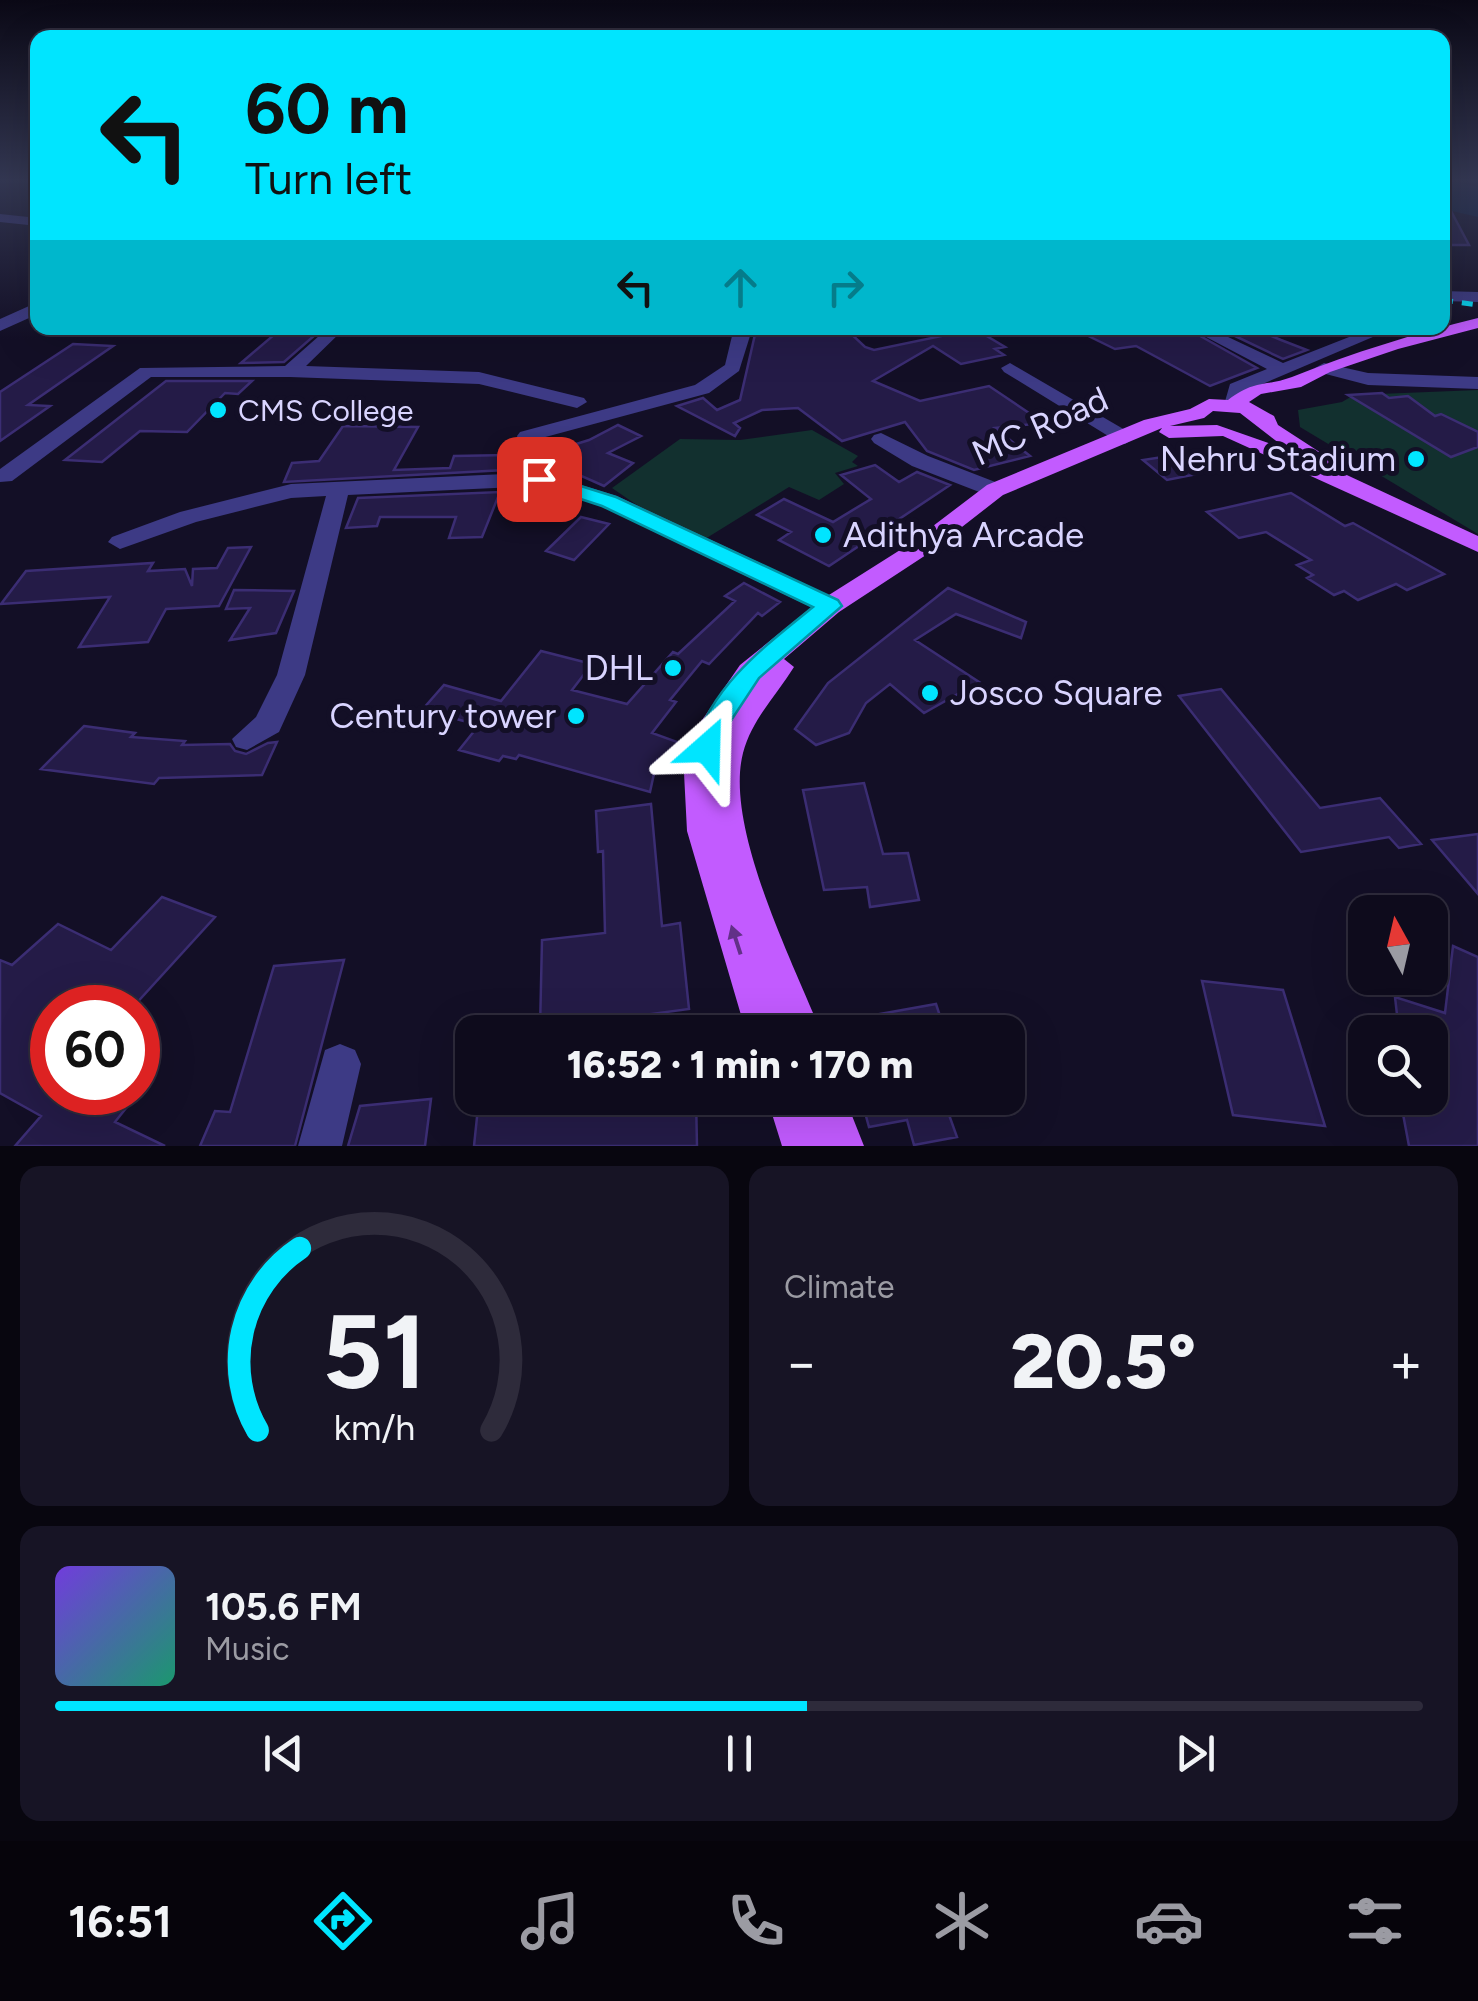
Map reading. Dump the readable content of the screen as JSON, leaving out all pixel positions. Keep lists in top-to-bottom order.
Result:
{
  "streets": {
    "main road": ["MC Road"]
  },
  "places": [
    "CMS College",
    "Nehru Stadium",
    "Adithya Arcade",
    "DHL",
    "Josco Square",
    "Century tower"
  ],
  "north": "top",
  "page": {
    "turn": ["60 m", "Turn left"],
    "limit": "60",
    "trip": "16:52 · 1 min · 170 m",
    "tile": "Climate",
    "heat": ["−", "20.5°", "+"],
    "song": ["105.6 FM", "Music"],
    "tabs": "16:51",
    "gauge": ["51", "km/h"]
  }
}
